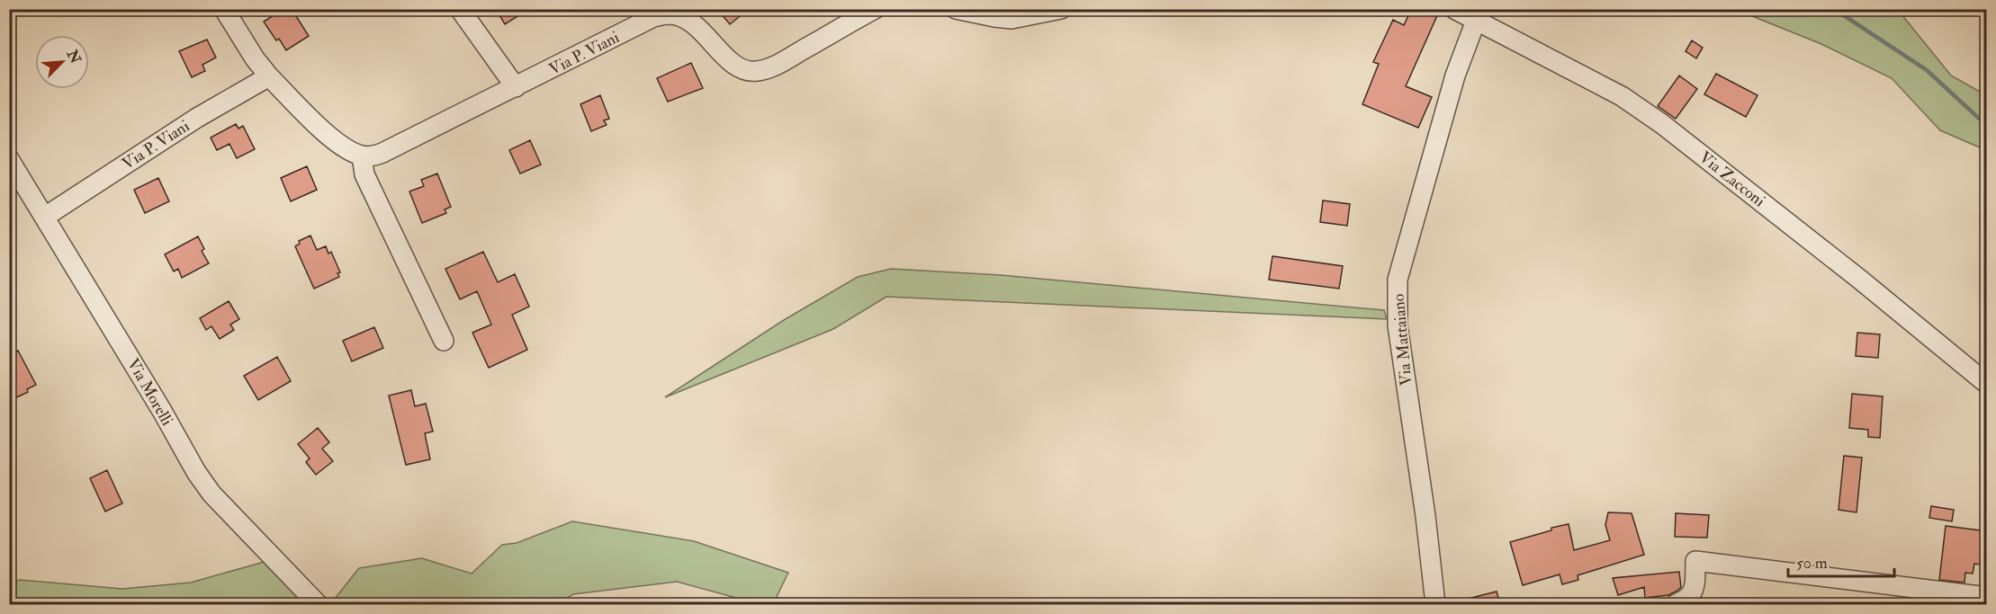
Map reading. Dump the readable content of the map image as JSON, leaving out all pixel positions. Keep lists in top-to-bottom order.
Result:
{
  "streets": {
    "street": [
      "Via P. Viani",
      "Via Zacconi",
      "Via Mattaiano",
      "Via Morelli"
    ]
  },
  "crossings": [
    ["Via P. Viani", "Via Morelli"],
    ["Via Zacconi", "Via Mattaiano"]
  ],
  "scale_bar": "50 m",
  "north": "top right"
}
